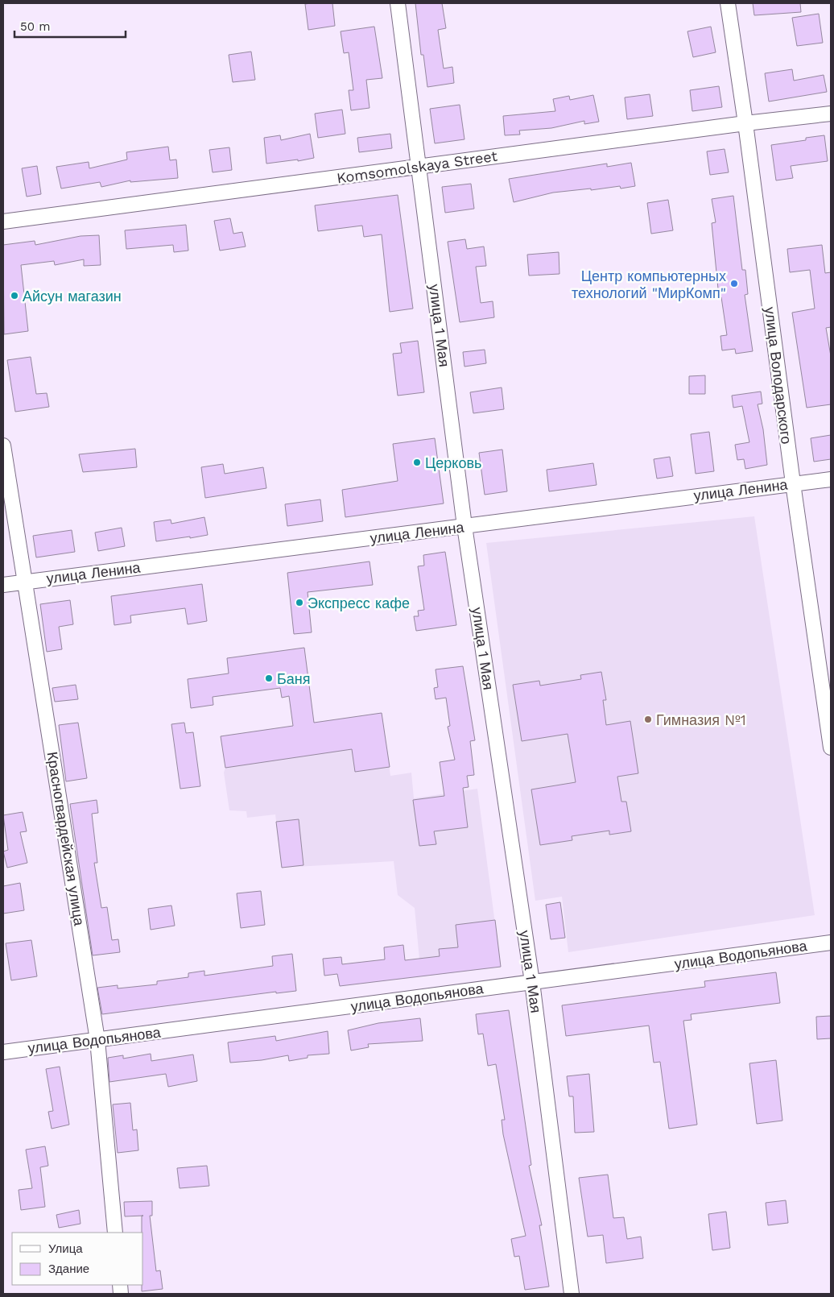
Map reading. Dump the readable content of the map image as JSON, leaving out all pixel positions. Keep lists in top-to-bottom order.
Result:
{
  "streets": {
    "street": [
      "Komsomolskaya Street",
      "улица 1 Мая",
      "улица Володарского",
      "улица Ленина",
      "Красногвардейская улица",
      "улица Водопьянова"
    ]
  },
  "crossings": [
    ["Komsomolskaya Street", "улица 1 Мая"],
    ["Komsomolskaya Street", "улица Володарского"],
    ["улица 1 Мая", "улица Ленина"],
    ["улица 1 Мая", "улица Водопьянова"],
    ["улица Володарского", "улица Ленина"],
    ["улица Ленина", "Красногвардейская улица"],
    ["Красногвардейская улица", "улица Водопьянова"]
  ],
  "places": [
    "Центр компьютерных технологий \"МирКомп\"",
    "Айсун магазин",
    "Церковь",
    "Экспресс кафе",
    "Баня",
    "Гимназия №1"
  ],
  "legend": ["Улица", "Здание"],
  "scale_bar": "50 m"
}
